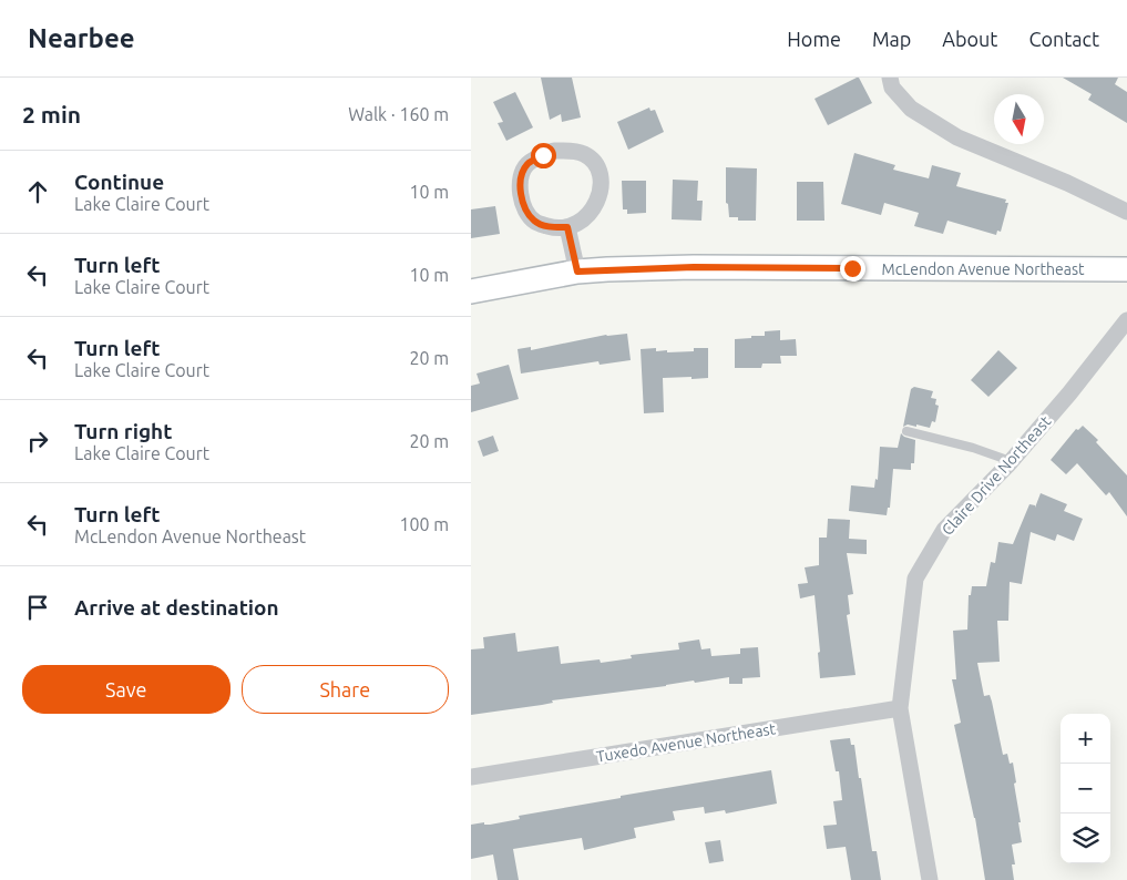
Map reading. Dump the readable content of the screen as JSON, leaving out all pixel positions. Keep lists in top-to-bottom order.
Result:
{
  "streets": {
    "street": ["McLendon Avenue Northeast", "Claire Drive Northeast", "Tuxedo Avenue Northeast"]
  },
  "crossings": [
    ["Claire Drive Northeast", "Tuxedo Avenue Northeast"]
  ],
  "north": "bottom",
  "page": {
    "header": "Nearbee",
    "nav": [
      "Home",
      "Map",
      "About",
      "Contact"
    ],
    "heading": ["2 min", "Walk · 160 m"],
    "list": [
      ["Continue", "Lake Claire Court", "10 m"],
      ["Turn left", "Lake Claire Court", "10 m"],
      ["Turn left", "Lake Claire Court", "20 m"],
      ["Turn right", "Lake Claire Court", "20 m"],
      ["Turn left", "McLendon Avenue Northeast", "100 m"],
      "Arrive at destination"
    ],
    "buttons": ["Save", "Share"],
    "map_buttons": ["+", "−"]
  }
}
